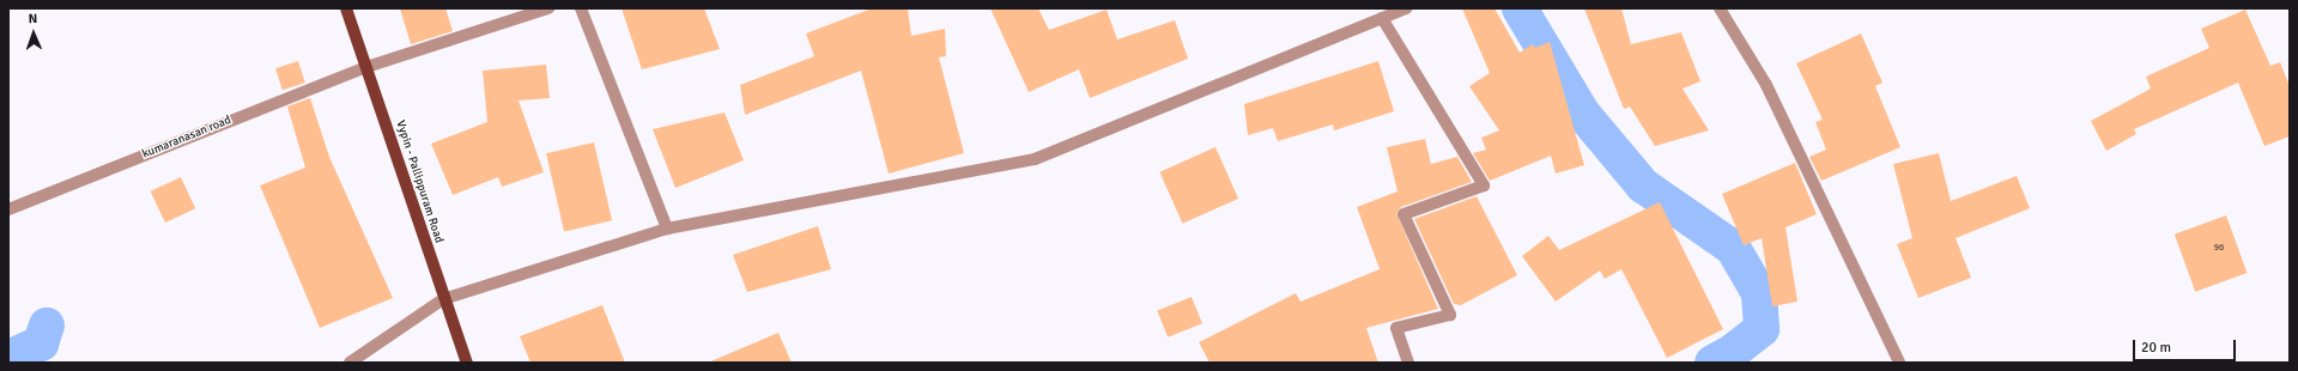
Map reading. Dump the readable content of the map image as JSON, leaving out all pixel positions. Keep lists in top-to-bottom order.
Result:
{
  "streets": {
    "main road": ["Vypin - Pallippuram Road"],
    "street": ["kumaranasan road"]
  },
  "crossings": [
    ["kumaranasan road", "Vypin - Pallippuram Road"]
  ],
  "house_numbers": ["96"],
  "scale_bar": "20 m",
  "north": "top"
}
